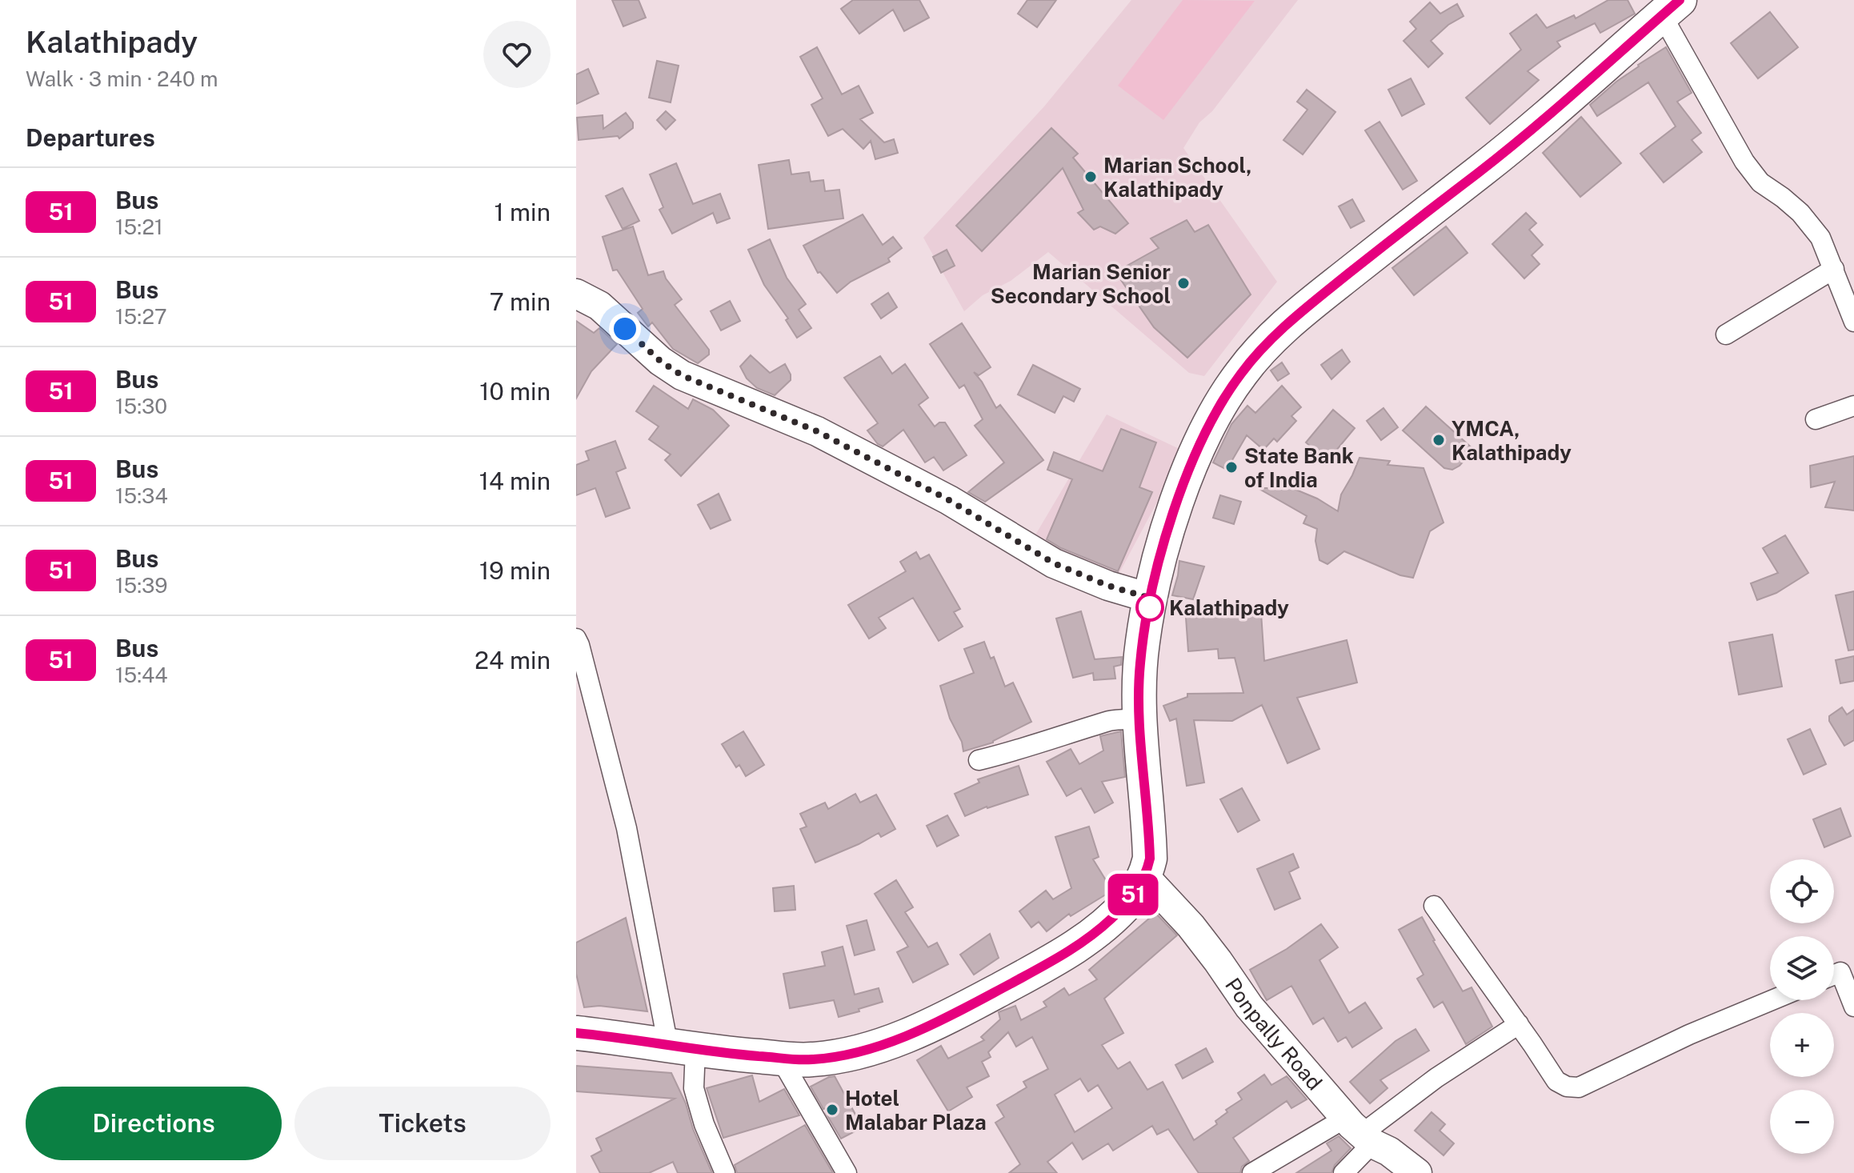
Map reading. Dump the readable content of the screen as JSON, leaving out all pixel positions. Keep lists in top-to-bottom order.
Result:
{
  "streets": {
    "main road": ["Ponpally Road"]
  },
  "places": [
    "Marian School, Kalathipady",
    "Marian Senior Secondary School",
    "YMCA, Kalathipady",
    "State Bank of India",
    "Kalathipady",
    "Hotel Malabar Plaza"
  ],
  "lines": ["bus line 51"],
  "page": {
    "heading": [
      ["Kalathipady", "Walk · 3 min · 240 m"],
      "Departures"
    ],
    "on_map": "51",
    "list": [
      {
        "mark": "51",
        "name": "Bus",
        "note": "15:21",
        "value": "1 min"
      },
      {
        "mark": "51",
        "name": "Bus",
        "note": "15:27",
        "value": "7 min"
      },
      {
        "mark": "51",
        "name": "Bus",
        "note": "15:30",
        "value": "10 min"
      },
      {
        "mark": "51",
        "name": "Bus",
        "note": "15:34",
        "value": "14 min"
      },
      {
        "mark": "51",
        "name": "Bus",
        "note": "15:39",
        "value": "19 min"
      },
      {
        "mark": "51",
        "name": "Bus",
        "note": "15:44",
        "value": "24 min"
      }
    ],
    "map_buttons": ["+", "−"],
    "buttons": ["Directions", "Tickets"]
  }
}
